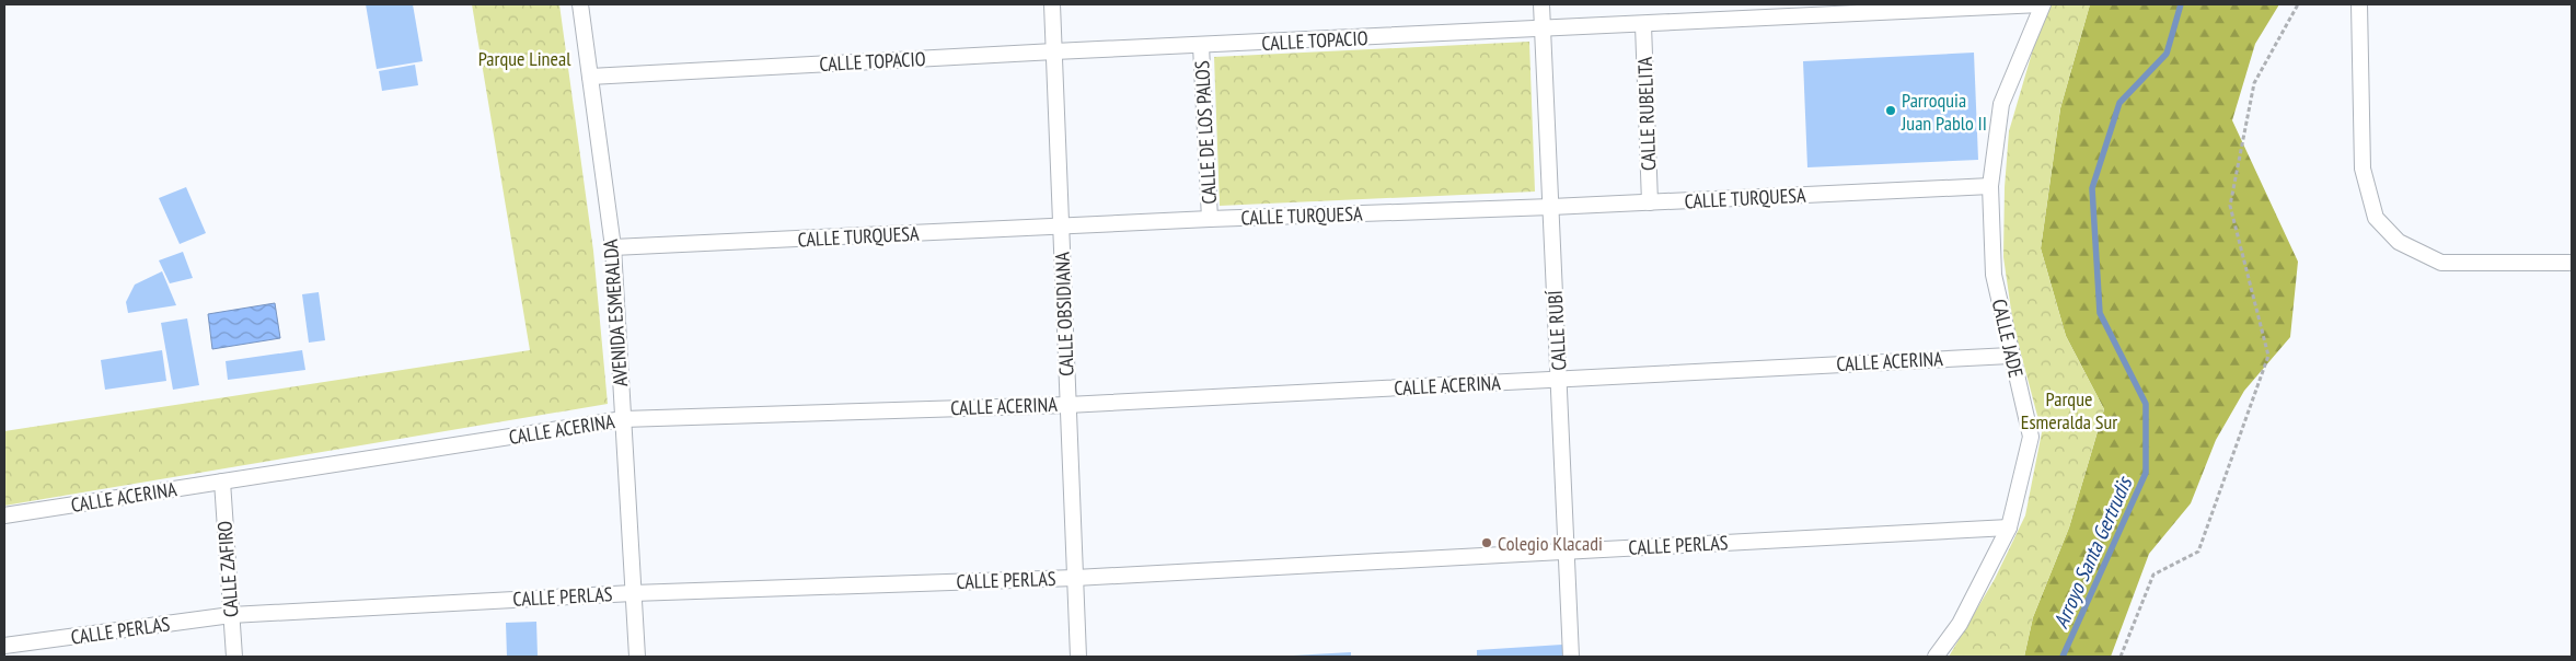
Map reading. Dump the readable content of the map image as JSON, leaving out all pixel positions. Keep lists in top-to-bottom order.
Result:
{
  "streets": {
    "street": [
      "CALLE TOPACIO",
      "CALLE RUBELITA",
      "CALLE DE LOS PALOS",
      "CALLE TURQUESA",
      "AVENIDA ESMERALDA",
      "CALLE OBSIDIANA",
      "CALLE RUBÍ",
      "CALLE JADE",
      "CALLE ACERINA",
      "CALLE PERLAS",
      "CALLE ZAFIRO"
    ]
  },
  "crossings": [
    ["CALLE TOPACIO", "CALLE RUBELITA"],
    ["CALLE TOPACIO", "CALLE DE LOS PALOS"],
    ["CALLE TOPACIO", "AVENIDA ESMERALDA"],
    ["CALLE TOPACIO", "CALLE OBSIDIANA"],
    ["CALLE TOPACIO", "CALLE RUBÍ"],
    ["CALLE TOPACIO", "CALLE JADE"],
    ["CALLE RUBELITA", "CALLE TURQUESA"],
    ["CALLE DE LOS PALOS", "CALLE TURQUESA"],
    ["CALLE TURQUESA", "AVENIDA ESMERALDA"],
    ["CALLE TURQUESA", "CALLE OBSIDIANA"],
    ["CALLE TURQUESA", "CALLE RUBÍ"],
    ["CALLE TURQUESA", "CALLE JADE"],
    ["AVENIDA ESMERALDA", "CALLE ACERINA"],
    ["AVENIDA ESMERALDA", "CALLE PERLAS"],
    ["CALLE OBSIDIANA", "CALLE ACERINA"],
    ["CALLE OBSIDIANA", "CALLE PERLAS"],
    ["CALLE RUBÍ", "CALLE ACERINA"],
    ["CALLE RUBÍ", "CALLE PERLAS"],
    ["CALLE JADE", "CALLE ACERINA"],
    ["CALLE JADE", "CALLE PERLAS"],
    ["CALLE ACERINA", "CALLE ZAFIRO"],
    ["CALLE PERLAS", "CALLE ZAFIRO"]
  ],
  "water": ["Arroyo Santa Gertrudis"],
  "parks": ["Parque Lineal", "Parque Esmeralda Sur"],
  "places": ["Parroquia Juan Pablo II", "Colegio Klacadi"]
}
